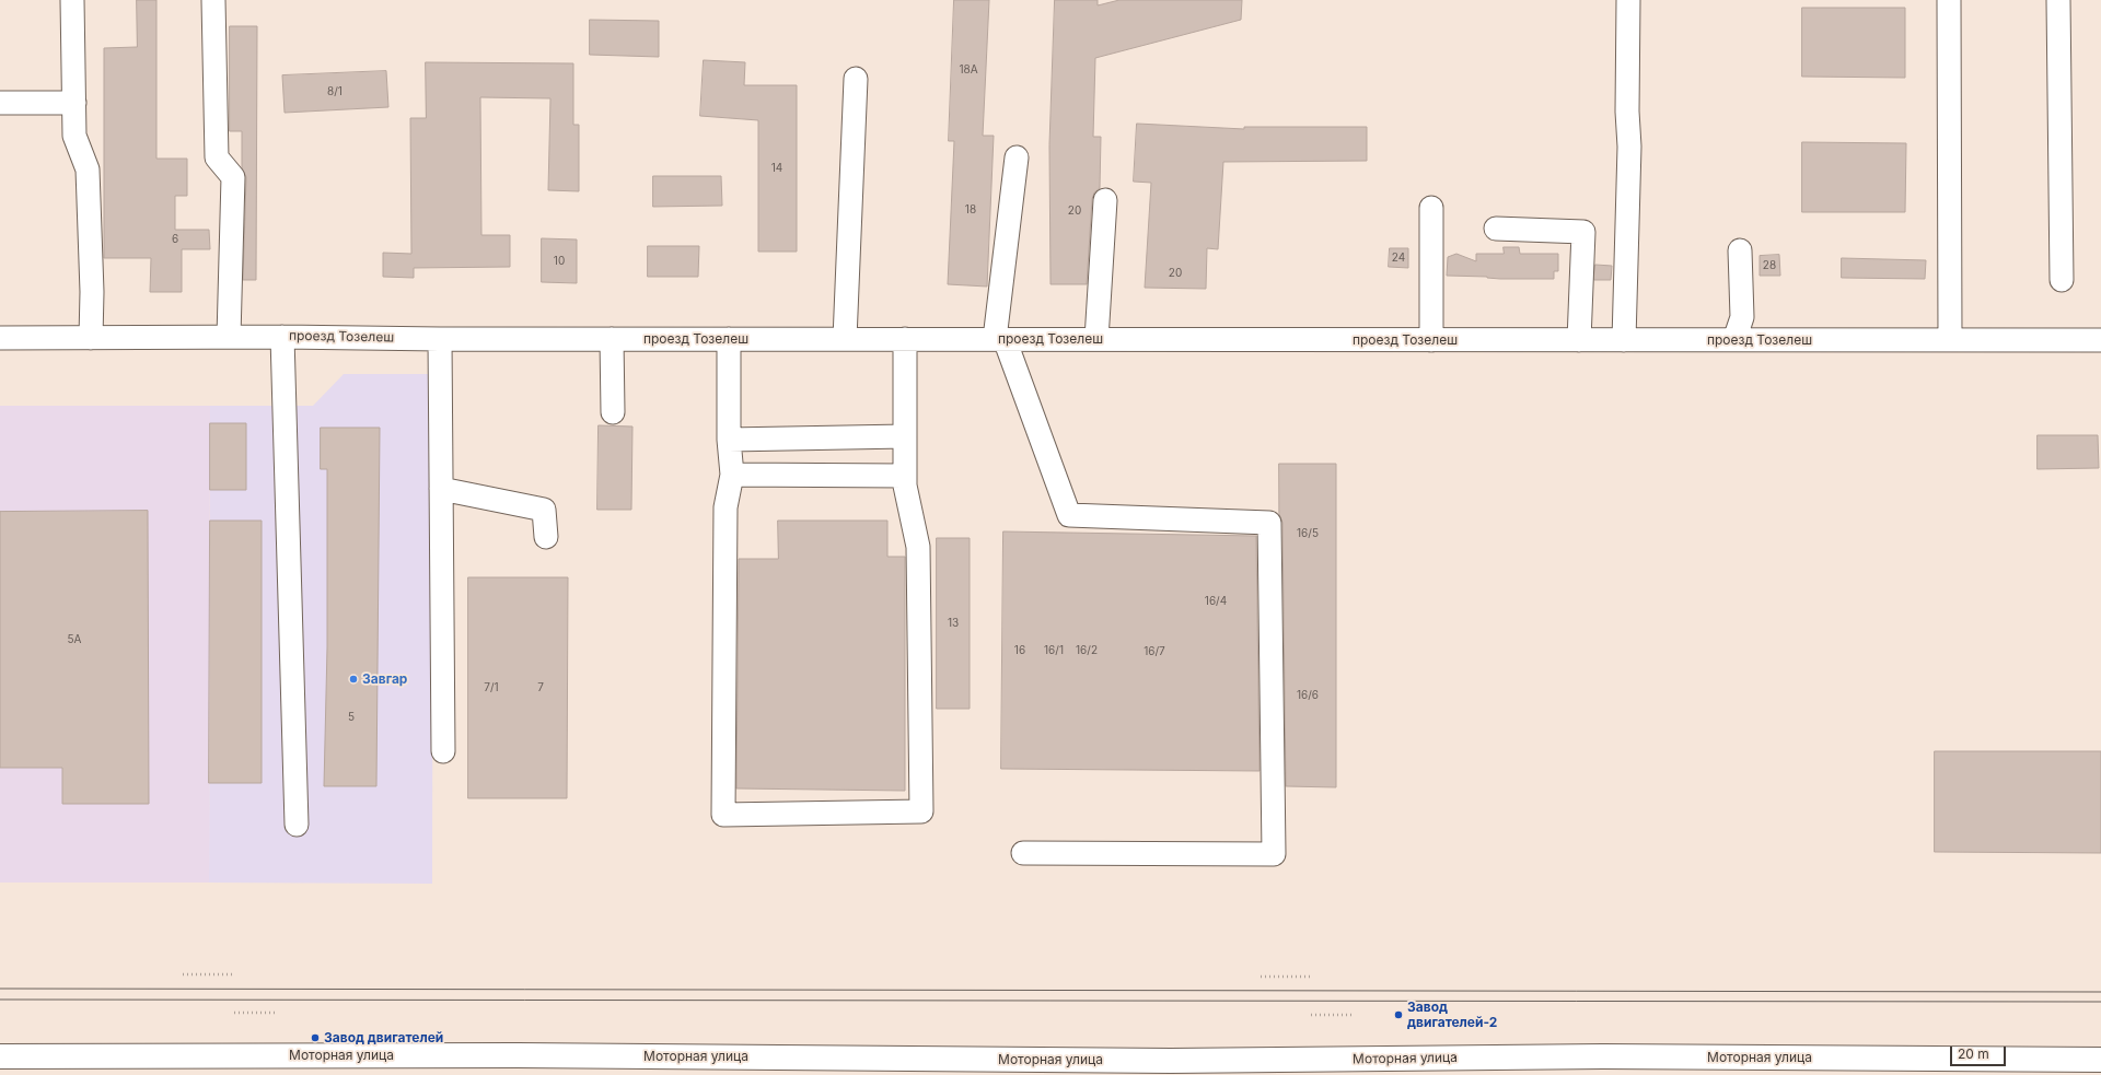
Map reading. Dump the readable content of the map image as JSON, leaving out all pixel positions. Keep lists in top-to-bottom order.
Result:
{
  "streets": {
    "main road": ["Моторная улица"],
    "street": ["проезд Тозелеш"]
  },
  "places": ["Завгар", "Завод двигателей-2", "Завод двигателей"],
  "house_numbers": [
    "18А",
    "8/1",
    "14",
    "18",
    "20",
    "6",
    "24",
    "10",
    "28",
    "20",
    "16/5",
    "16/4",
    "13",
    "5А",
    "16",
    "16/1",
    "16/2",
    "16/7",
    "7/1",
    "7",
    "16/6",
    "5"
  ],
  "scale_bar": "20 m"
}
